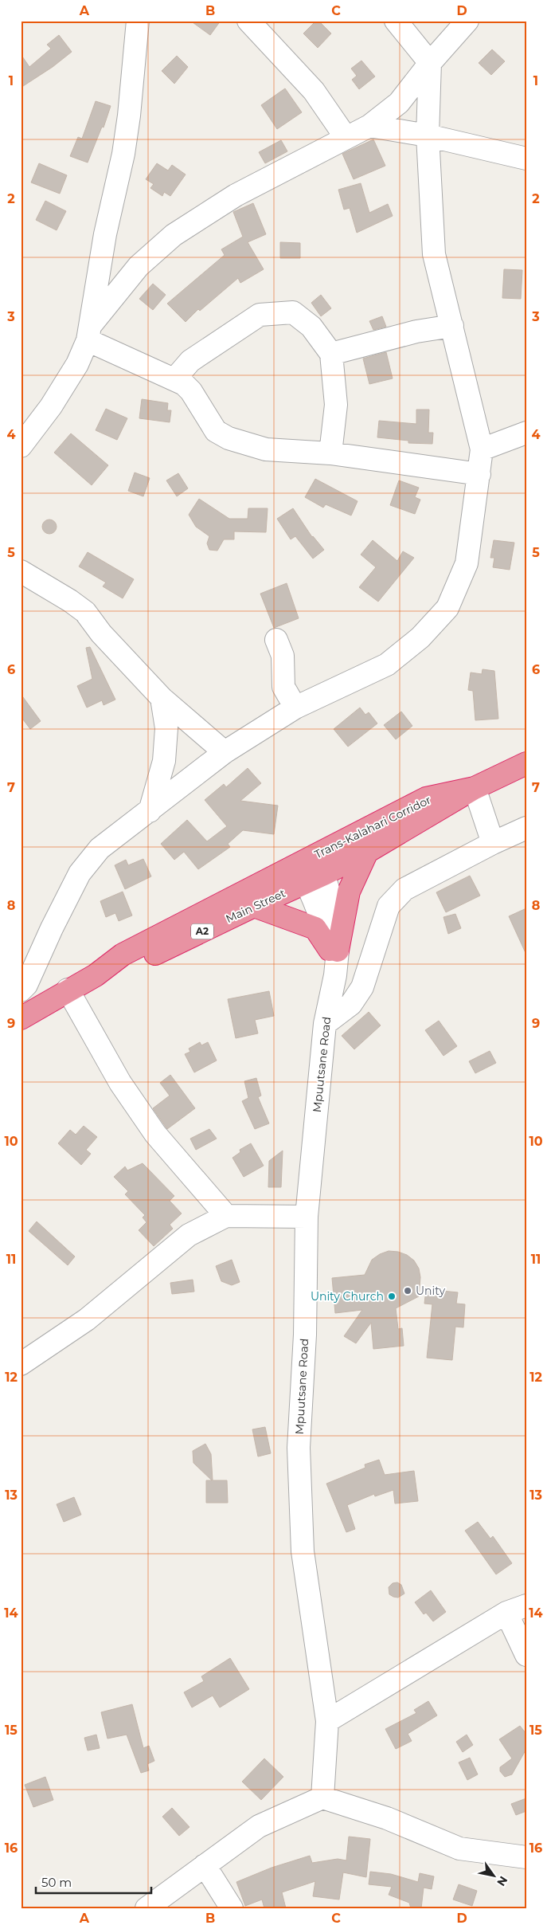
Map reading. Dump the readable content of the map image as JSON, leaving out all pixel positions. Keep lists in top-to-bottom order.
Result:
{
  "streets": {
    "highway": ["Trans-Kalahari Corridor", "Main Street", "A2"],
    "street": ["Mpuutsane Road"]
  },
  "crossings": [
    ["Trans-Kalahari Corridor", "Main Street"],
    ["Trans-Kalahari Corridor", "Mpuutsane Road"],
    ["Main Street", "Mpuutsane Road"]
  ],
  "places": ["Unity", "Unity Church"],
  "scale_bar": "50 m",
  "north": "bottom right",
  "grid": {
    "columns": [
      "A",
      "B",
      "C",
      "D"
    ],
    "rows": [
      "1",
      "2",
      "3",
      "4",
      "5",
      "6",
      "7",
      "8",
      "9",
      "10",
      "11",
      "12",
      "13",
      "14",
      "15",
      "16"
    ]
  }
}
